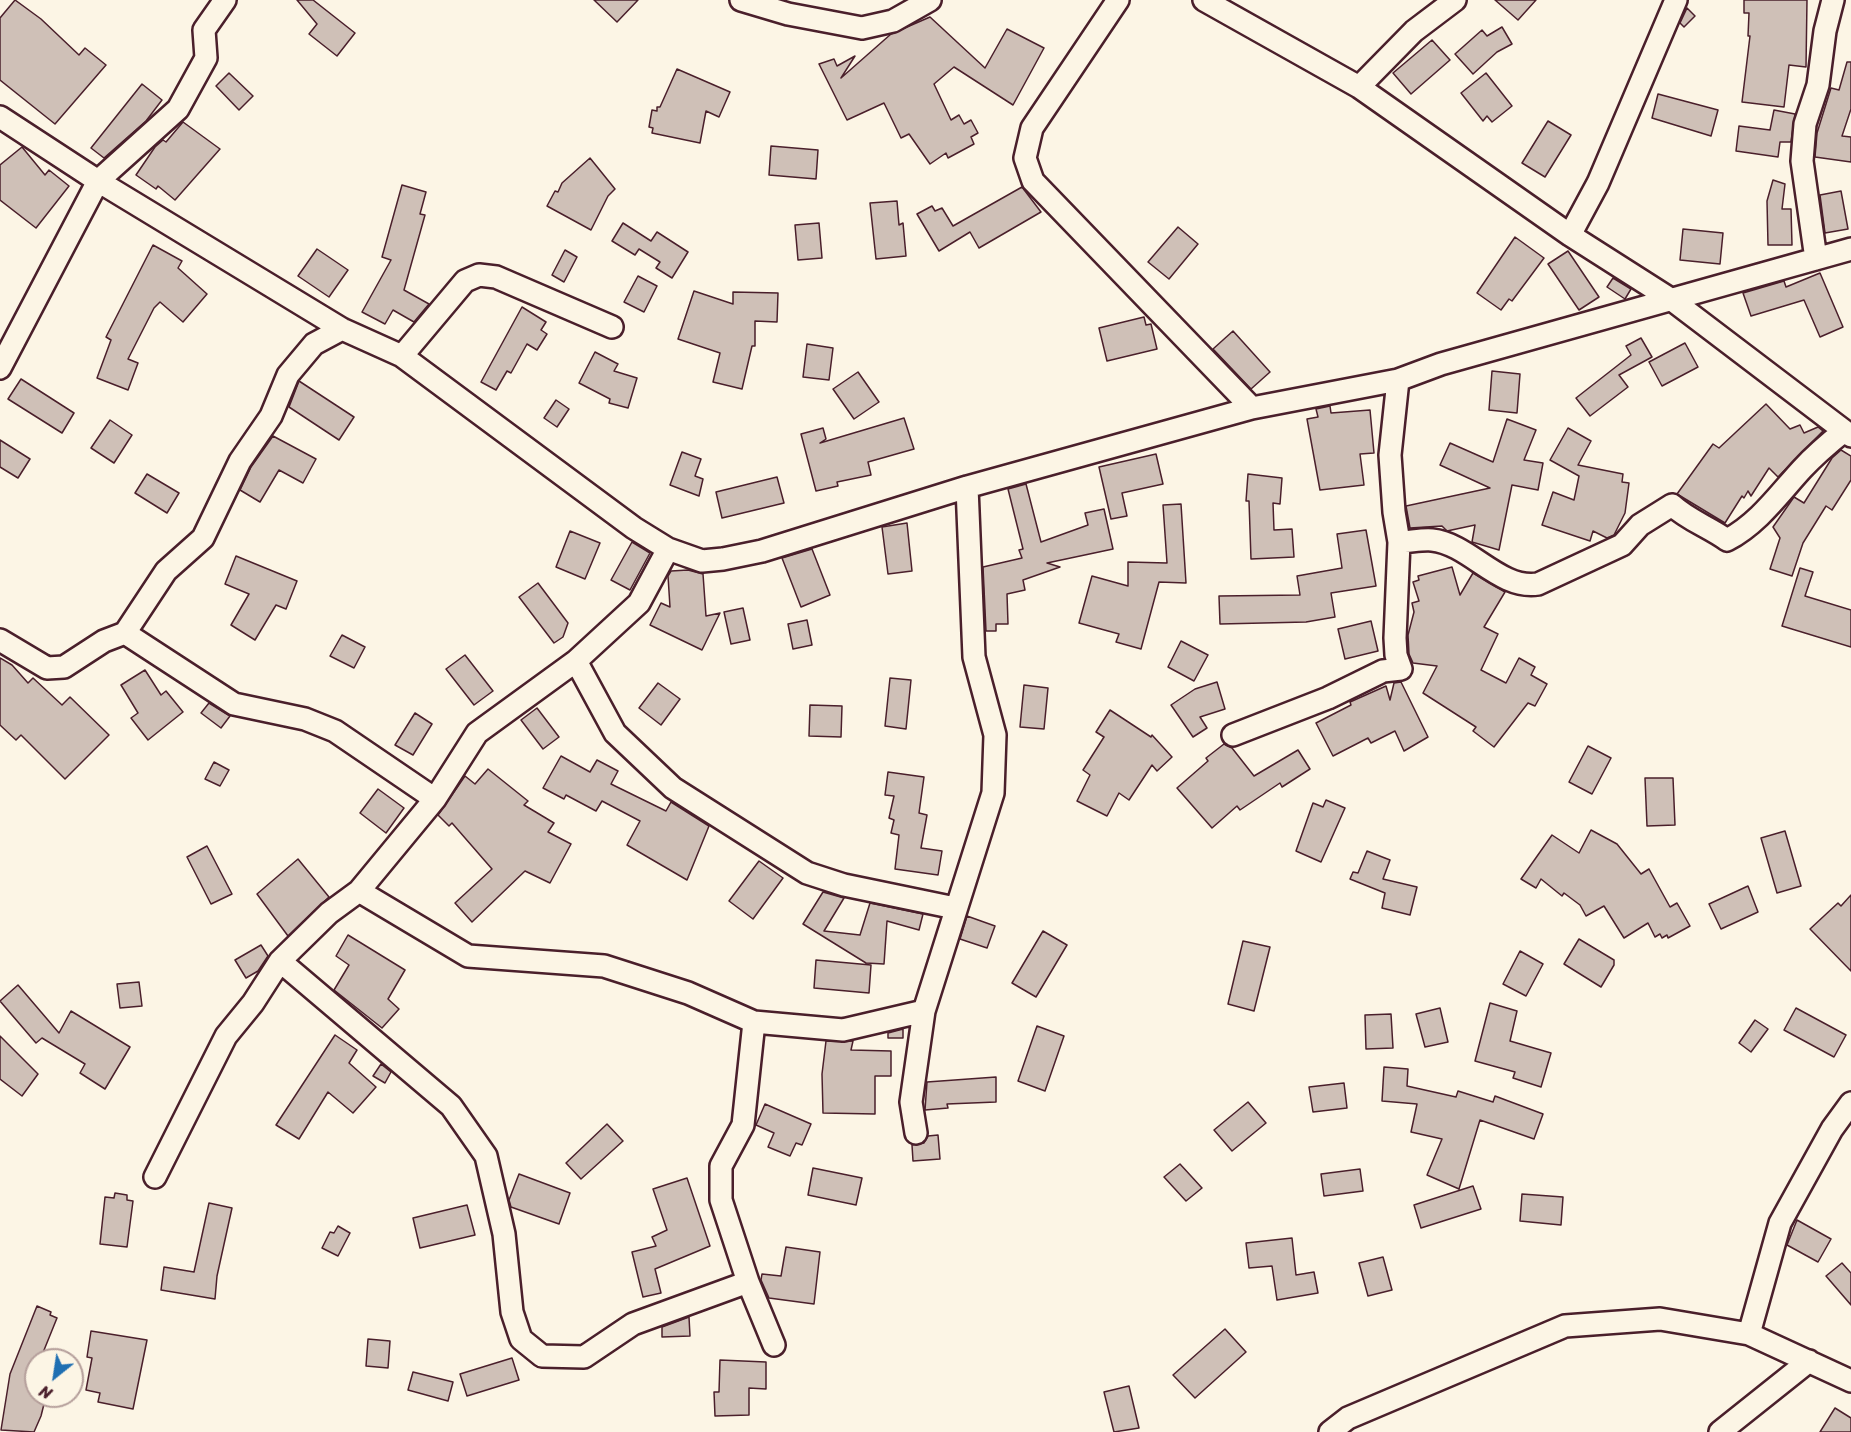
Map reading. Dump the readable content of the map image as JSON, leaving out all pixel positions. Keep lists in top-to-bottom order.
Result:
{
  "north": "bottom left"
}
